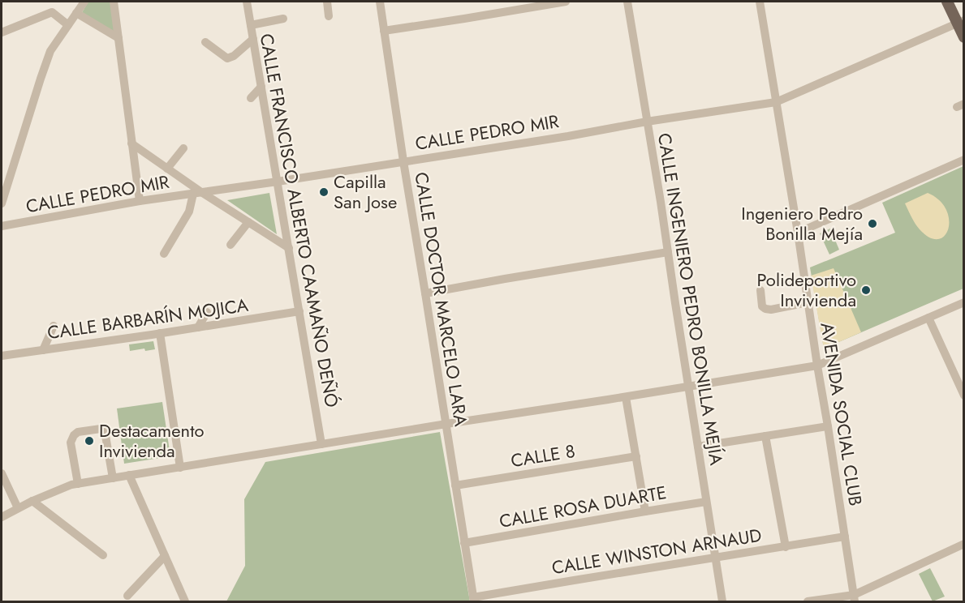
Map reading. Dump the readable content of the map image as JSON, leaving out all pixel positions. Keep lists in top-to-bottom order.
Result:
{
  "streets": {
    "street": [
      "CALLE PEDRO MIR",
      "CALLE FRANCISCO ALBERTO CAAMAÑO DEÑÓ",
      "CALLE DOCTOR MARCELO LARA",
      "CALLE INGENIERO PEDRO BONILLA MEJÍA",
      "CALLE BARBARÍN MOJICA",
      "AVENIDA SOCIAL CLUB",
      "CALLE 8",
      "CALLE ROSA DUARTE",
      "CALLE WINSTON ARNAUD"
    ]
  },
  "crossings": [
    ["CALLE PEDRO MIR", "CALLE FRANCISCO ALBERTO CAAMAÑO DEÑÓ"],
    ["CALLE PEDRO MIR", "CALLE DOCTOR MARCELO LARA"],
    ["CALLE PEDRO MIR", "CALLE INGENIERO PEDRO BONILLA MEJÍA"],
    ["CALLE PEDRO MIR", "AVENIDA SOCIAL CLUB"],
    ["CALLE FRANCISCO ALBERTO CAAMAÑO DEÑÓ", "CALLE BARBARÍN MOJICA"],
    ["CALLE DOCTOR MARCELO LARA", "CALLE 8"],
    ["CALLE DOCTOR MARCELO LARA", "CALLE ROSA DUARTE"],
    ["CALLE DOCTOR MARCELO LARA", "CALLE WINSTON ARNAUD"],
    ["CALLE INGENIERO PEDRO BONILLA MEJÍA", "CALLE ROSA DUARTE"],
    ["CALLE INGENIERO PEDRO BONILLA MEJÍA", "CALLE WINSTON ARNAUD"],
    ["AVENIDA SOCIAL CLUB", "CALLE WINSTON ARNAUD"]
  ],
  "places": [
    "Capilla San Jose",
    "Ingeniero Pedro Bonilla Mejía",
    "Polideportivo Invivienda",
    "Destacamento Invivienda"
  ]
}
